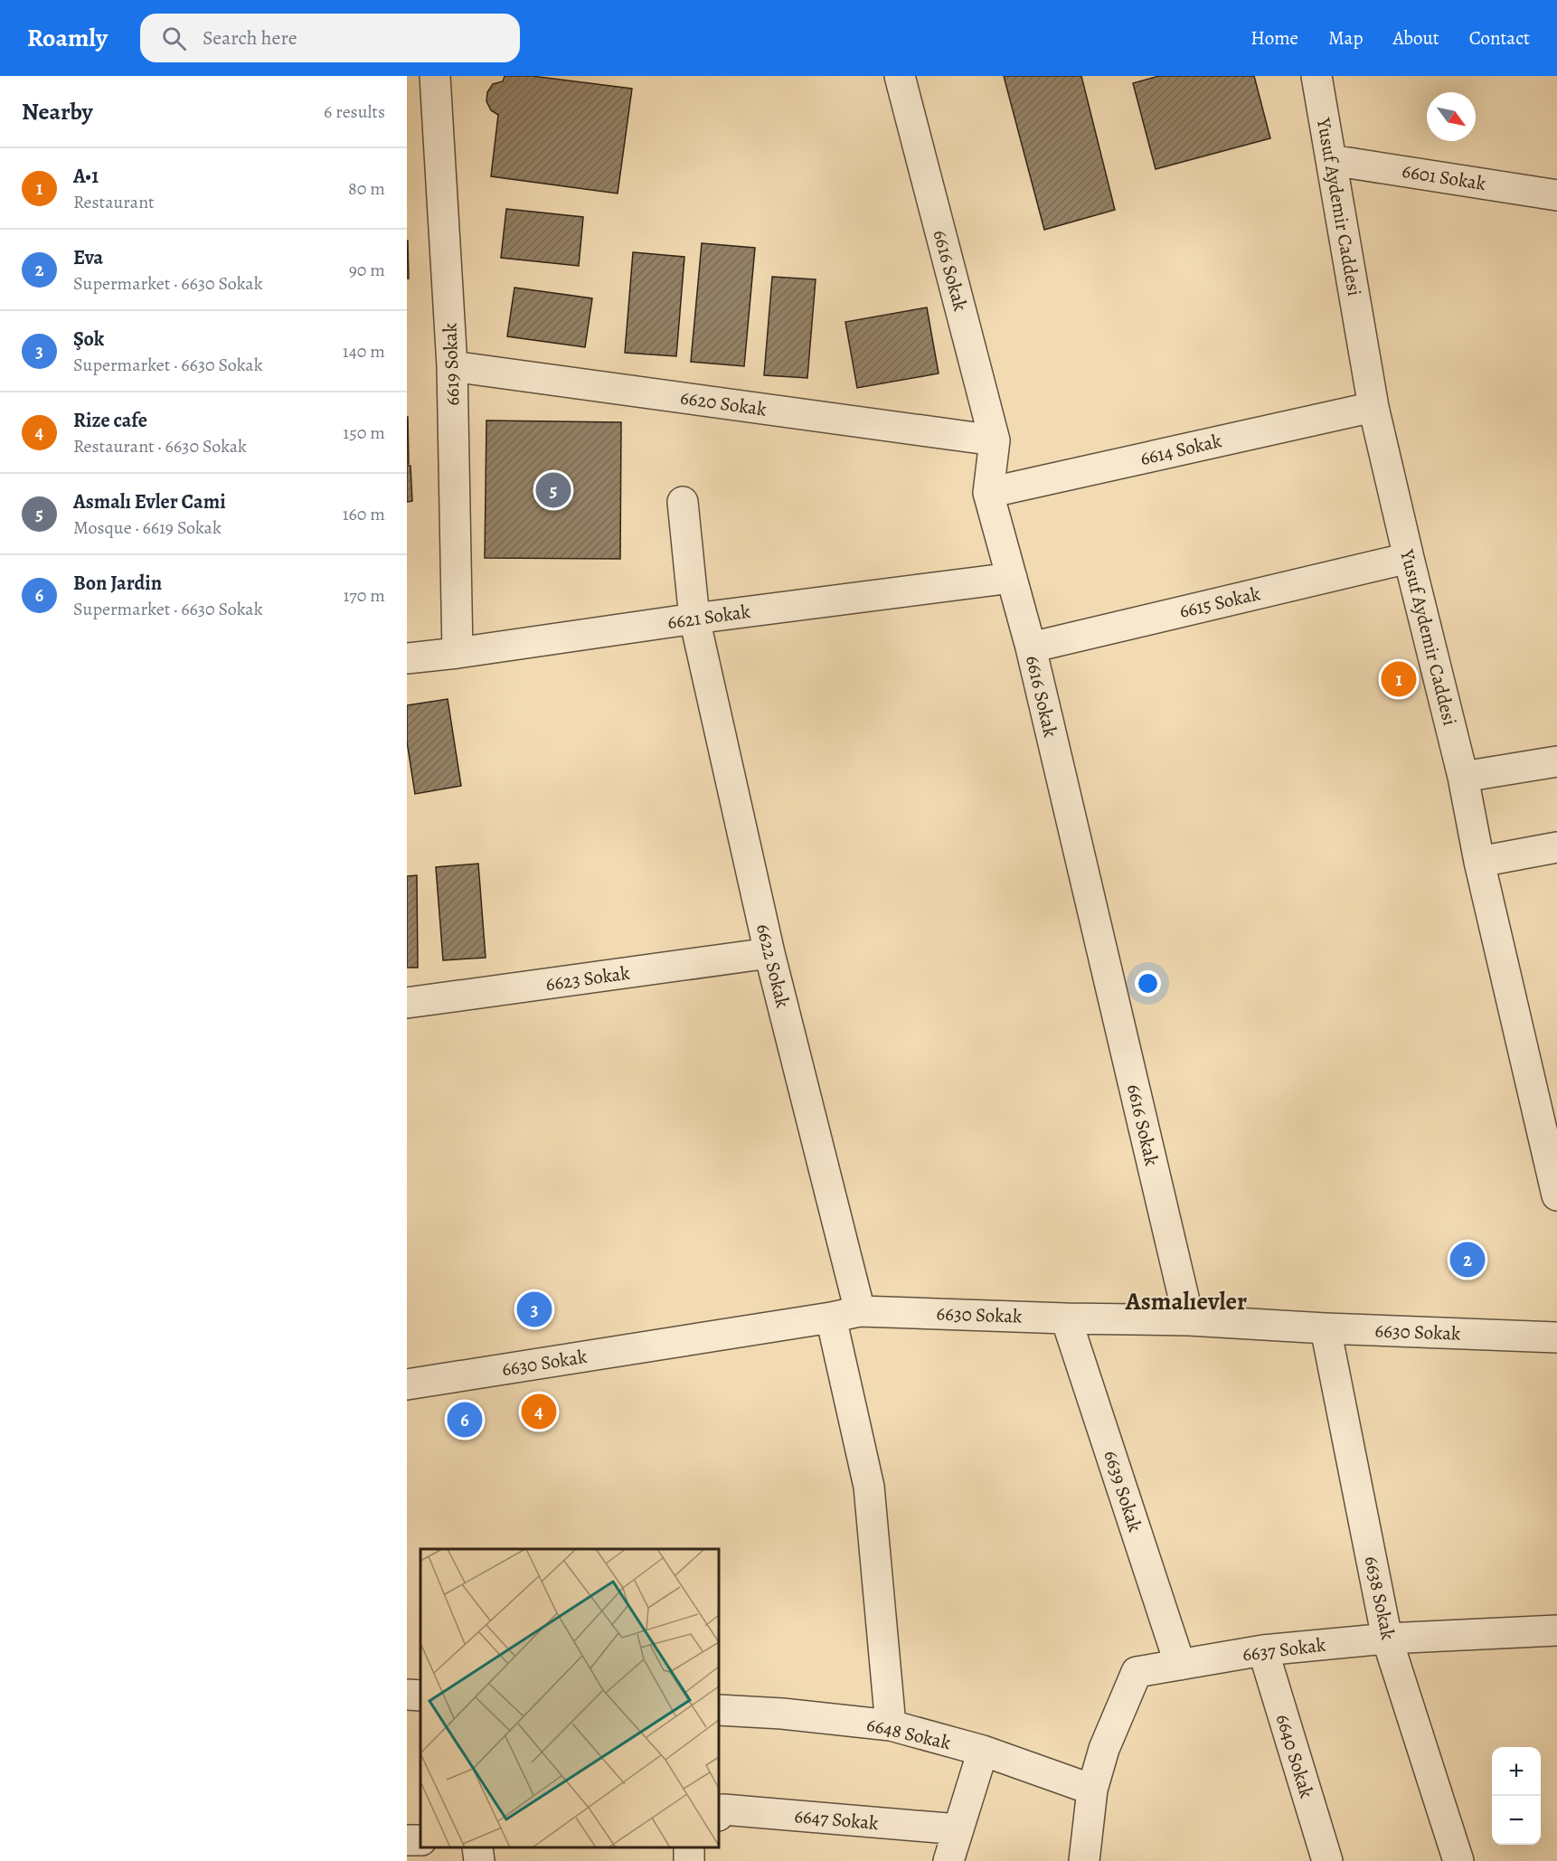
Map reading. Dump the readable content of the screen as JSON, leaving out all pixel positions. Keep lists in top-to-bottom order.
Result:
{
  "streets": {
    "street": [
      "6601 Sokak",
      "Yusuf Aydemir Caddesi",
      "6616 Sokak",
      "6619 Sokak",
      "6620 Sokak",
      "6614 Sokak",
      "6615 Sokak",
      "6621 Sokak",
      "6622 Sokak",
      "6623 Sokak",
      "6630 Sokak",
      "6639 Sokak",
      "6638 Sokak",
      "6637 Sokak",
      "6648 Sokak",
      "6640 Sokak",
      "6647 Sokak"
    ]
  },
  "crossings": [
    ["6601 Sokak", "Yusuf Aydemir Caddesi"],
    ["Yusuf Aydemir Caddesi", "6614 Sokak"],
    ["Yusuf Aydemir Caddesi", "6615 Sokak"],
    ["6616 Sokak", "6620 Sokak"],
    ["6616 Sokak", "6614 Sokak"],
    ["6616 Sokak", "6615 Sokak"],
    ["6616 Sokak", "6621 Sokak"],
    ["6616 Sokak", "6630 Sokak"],
    ["6619 Sokak", "6620 Sokak"],
    ["6619 Sokak", "6621 Sokak"],
    ["6621 Sokak", "6622 Sokak"],
    ["6622 Sokak", "6623 Sokak"],
    ["6622 Sokak", "6630 Sokak"],
    ["6630 Sokak", "6639 Sokak"],
    ["6630 Sokak", "6638 Sokak"],
    ["6639 Sokak", "6637 Sokak"],
    ["6638 Sokak", "6637 Sokak"],
    ["6637 Sokak", "6648 Sokak"],
    ["6637 Sokak", "6640 Sokak"]
  ],
  "districts": ["Asmalıevler"],
  "north": "bottom right",
  "page": {
    "header": "Roamly",
    "search": "Search here",
    "nav": [
      "Home",
      "Map",
      "About",
      "Contact"
    ],
    "heading": ["Nearby", "6 results"],
    "list": [
      {
        "mark": "1",
        "name": "A•1",
        "note": "Restaurant",
        "value": "80 m"
      },
      {
        "mark": "2",
        "name": "Eva",
        "note": "Supermarket · 6630 Sokak",
        "value": "90 m"
      },
      {
        "mark": "3",
        "name": "Şok",
        "note": "Supermarket · 6630 Sokak",
        "value": "140 m"
      },
      {
        "mark": "4",
        "name": "Rize cafe",
        "note": "Restaurant · 6630 Sokak",
        "value": "150 m"
      },
      {
        "mark": "5",
        "name": "Asmalı Evler Cami",
        "note": "Mosque · 6619 Sokak",
        "value": "160 m"
      },
      {
        "mark": "6",
        "name": "Bon Jardin",
        "note": "Supermarket · 6630 Sokak",
        "value": "170 m"
      }
    ],
    "pins": [
      "5",
      "1",
      "2",
      "3",
      "4",
      "6"
    ],
    "map_buttons": ["+", "−"]
  }
}
